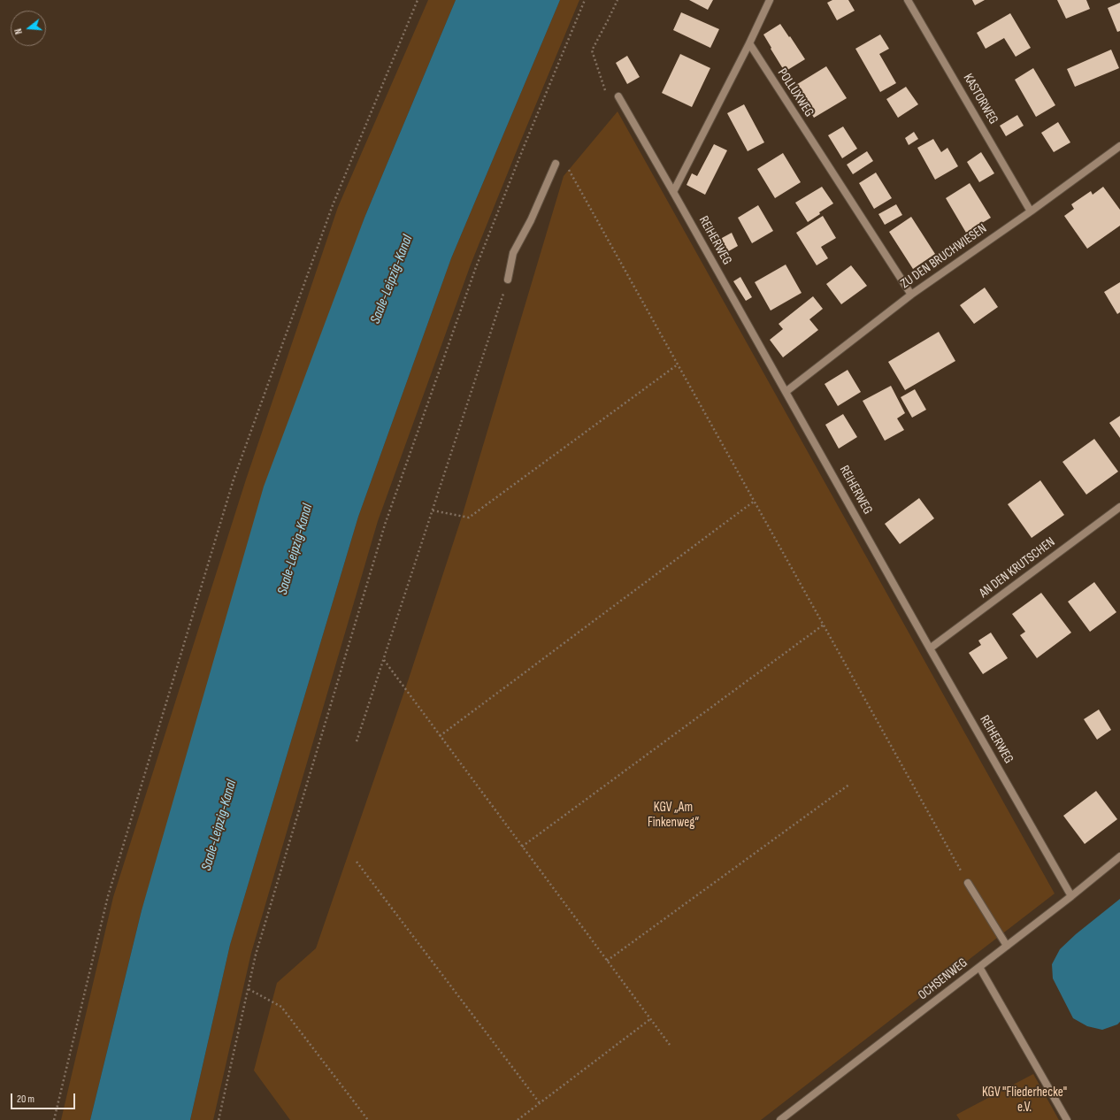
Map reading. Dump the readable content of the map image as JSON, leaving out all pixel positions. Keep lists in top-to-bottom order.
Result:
{
  "streets": {
    "street": [
      "POLLUXWEG",
      "KASTORWEG",
      "REIHERWEG",
      "ZU DEN BRUCHWIESEN",
      "AN DEN KRUTSCHEN",
      "OCHSENWEG"
    ]
  },
  "crossings": [
    ["POLLUXWEG", "ZU DEN BRUCHWIESEN"],
    ["KASTORWEG", "ZU DEN BRUCHWIESEN"],
    ["REIHERWEG", "ZU DEN BRUCHWIESEN"],
    ["REIHERWEG", "AN DEN KRUTSCHEN"],
    ["REIHERWEG", "OCHSENWEG"]
  ],
  "water": ["Saale-Leipzig-Kanal"],
  "parks": ["KGV „Am Finkenweg“", "KGV \"Fliederhecke\" e.V."],
  "scale_bar": "20 m",
  "north": "left"
}
